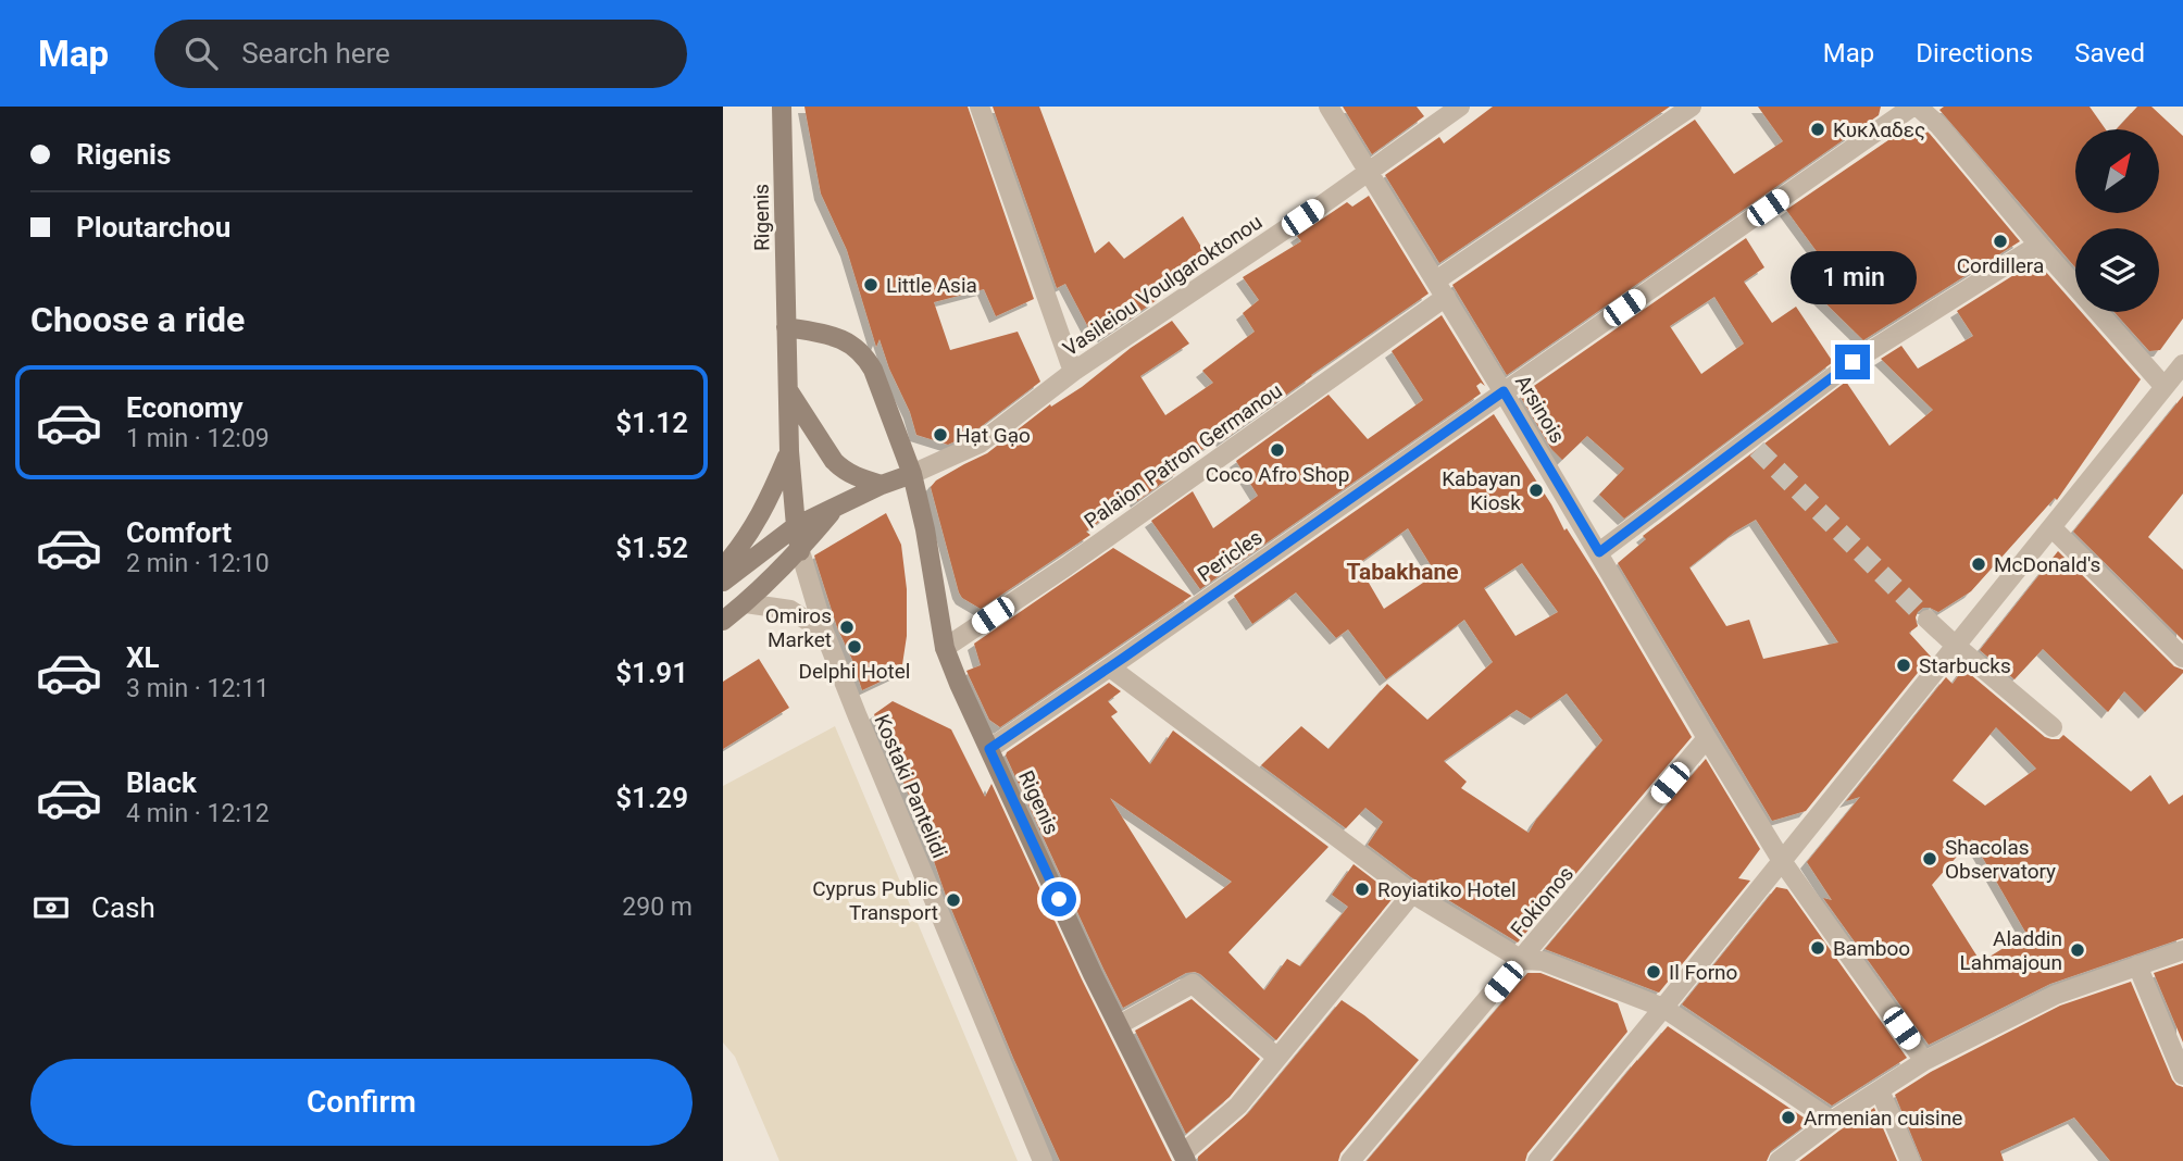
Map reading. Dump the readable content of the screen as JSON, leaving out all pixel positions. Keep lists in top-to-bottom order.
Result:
{
  "streets": {
    "street": [
      "Rigenis",
      "Vasileiou Voulgaroktonou",
      "Arsinois",
      "Palaion Patron Germanou",
      "Pericles",
      "Kostaki Pantelidi",
      "Fokionos"
    ]
  },
  "crossings": [
    ["Rigenis", "Vasileiou Voulgaroktonou"],
    ["Rigenis", "Palaion Patron Germanou"],
    ["Rigenis", "Pericles"],
    ["Rigenis", "Kostaki Pantelidi"],
    ["Vasileiou Voulgaroktonou", "Arsinois"],
    ["Vasileiou Voulgaroktonou", "Kostaki Pantelidi"],
    ["Arsinois", "Palaion Patron Germanou"],
    ["Arsinois", "Pericles"],
    ["Arsinois", "Fokionos"]
  ],
  "districts": ["Tabakhane"],
  "places": [
    "Κυκλαδες",
    "Cordillera",
    "Little Asia",
    "Hạt Gạo",
    "Coco Afro Shop",
    "Kabayan Kiosk",
    "McDonald's",
    "Omiros Market",
    "Delphi Hotel",
    "Starbucks",
    "Shacolas Observatory",
    "Royiatiko Hotel",
    "Cyprus Public Transport",
    "Bamboo",
    "Aladdin Lahmajoun",
    "Il Forno",
    "Armenian cuisine"
  ],
  "north": "top right",
  "page": {
    "header": "Map",
    "search": "Search here",
    "nav": ["Map", "Directions", "Saved"],
    "banner": ["Rigenis", "Ploutarchou"],
    "bubble": "1 min",
    "heading": "Choose a ride",
    "list": [
      {
        "name": "Economy",
        "note": "1 min · 12:09",
        "value": "$1.12"
      },
      {
        "name": "Comfort",
        "note": "2 min · 12:10",
        "value": "$1.52"
      },
      {
        "name": "XL",
        "note": "3 min · 12:11",
        "value": "$1.91"
      },
      {
        "name": "Black",
        "note": "4 min · 12:12",
        "value": "$1.29"
      }
    ],
    "pay": ["Cash", "290 m"],
    "buttons": "Confirm"
  }
}
